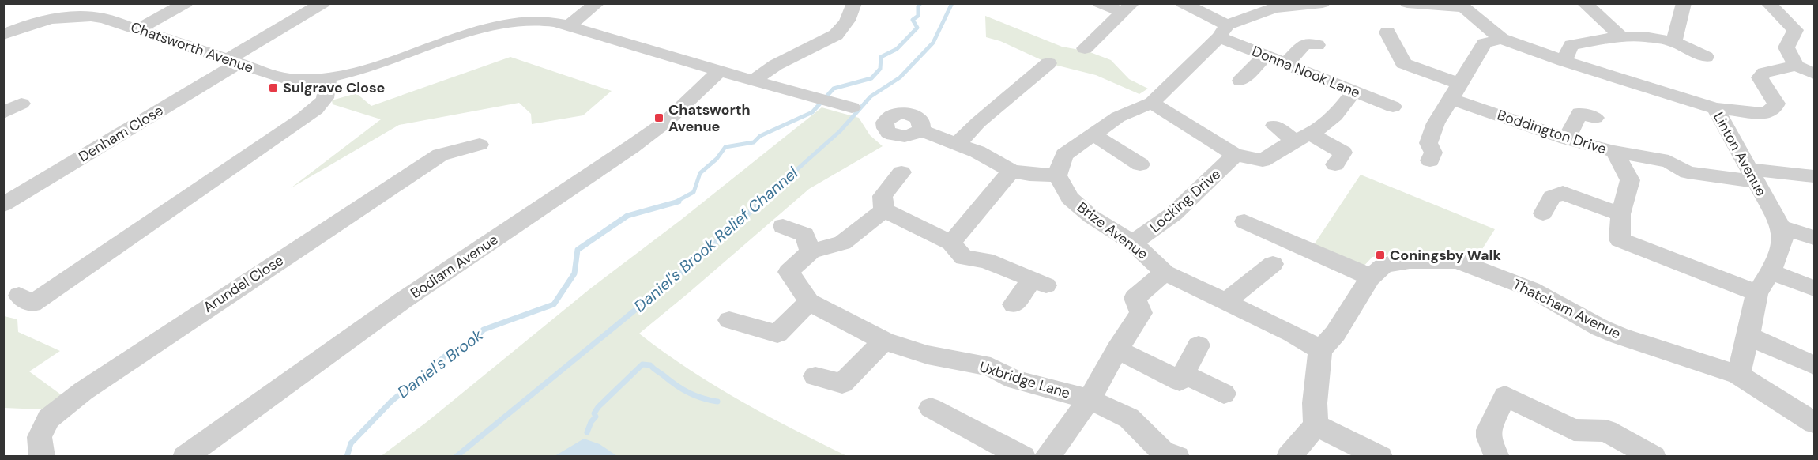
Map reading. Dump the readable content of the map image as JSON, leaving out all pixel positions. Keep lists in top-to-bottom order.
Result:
{
  "streets": {
    "street": [
      "Chatsworth Avenue",
      "Donna Nook Lane",
      "Boddington Drive",
      "Denham Close",
      "Linton Avenue",
      "Locking Drive",
      "Brize Avenue",
      "Bodiam Avenue",
      "Arundel Close",
      "Thatcham Avenue",
      "Uxbridge Lane"
    ]
  },
  "crossings": [
    ["Chatsworth Avenue", "Denham Close"],
    ["Chatsworth Avenue", "Bodiam Avenue"],
    ["Locking Drive", "Brize Avenue"],
    ["Brize Avenue", "Thatcham Avenue"]
  ],
  "water": ["Daniel's Brook Relief Channel", "Daniel's Brook"],
  "places": {
    "transit": ["Sulgrave Close", "Chatsworth Avenue", "Coningsby Walk"]
  }
}
